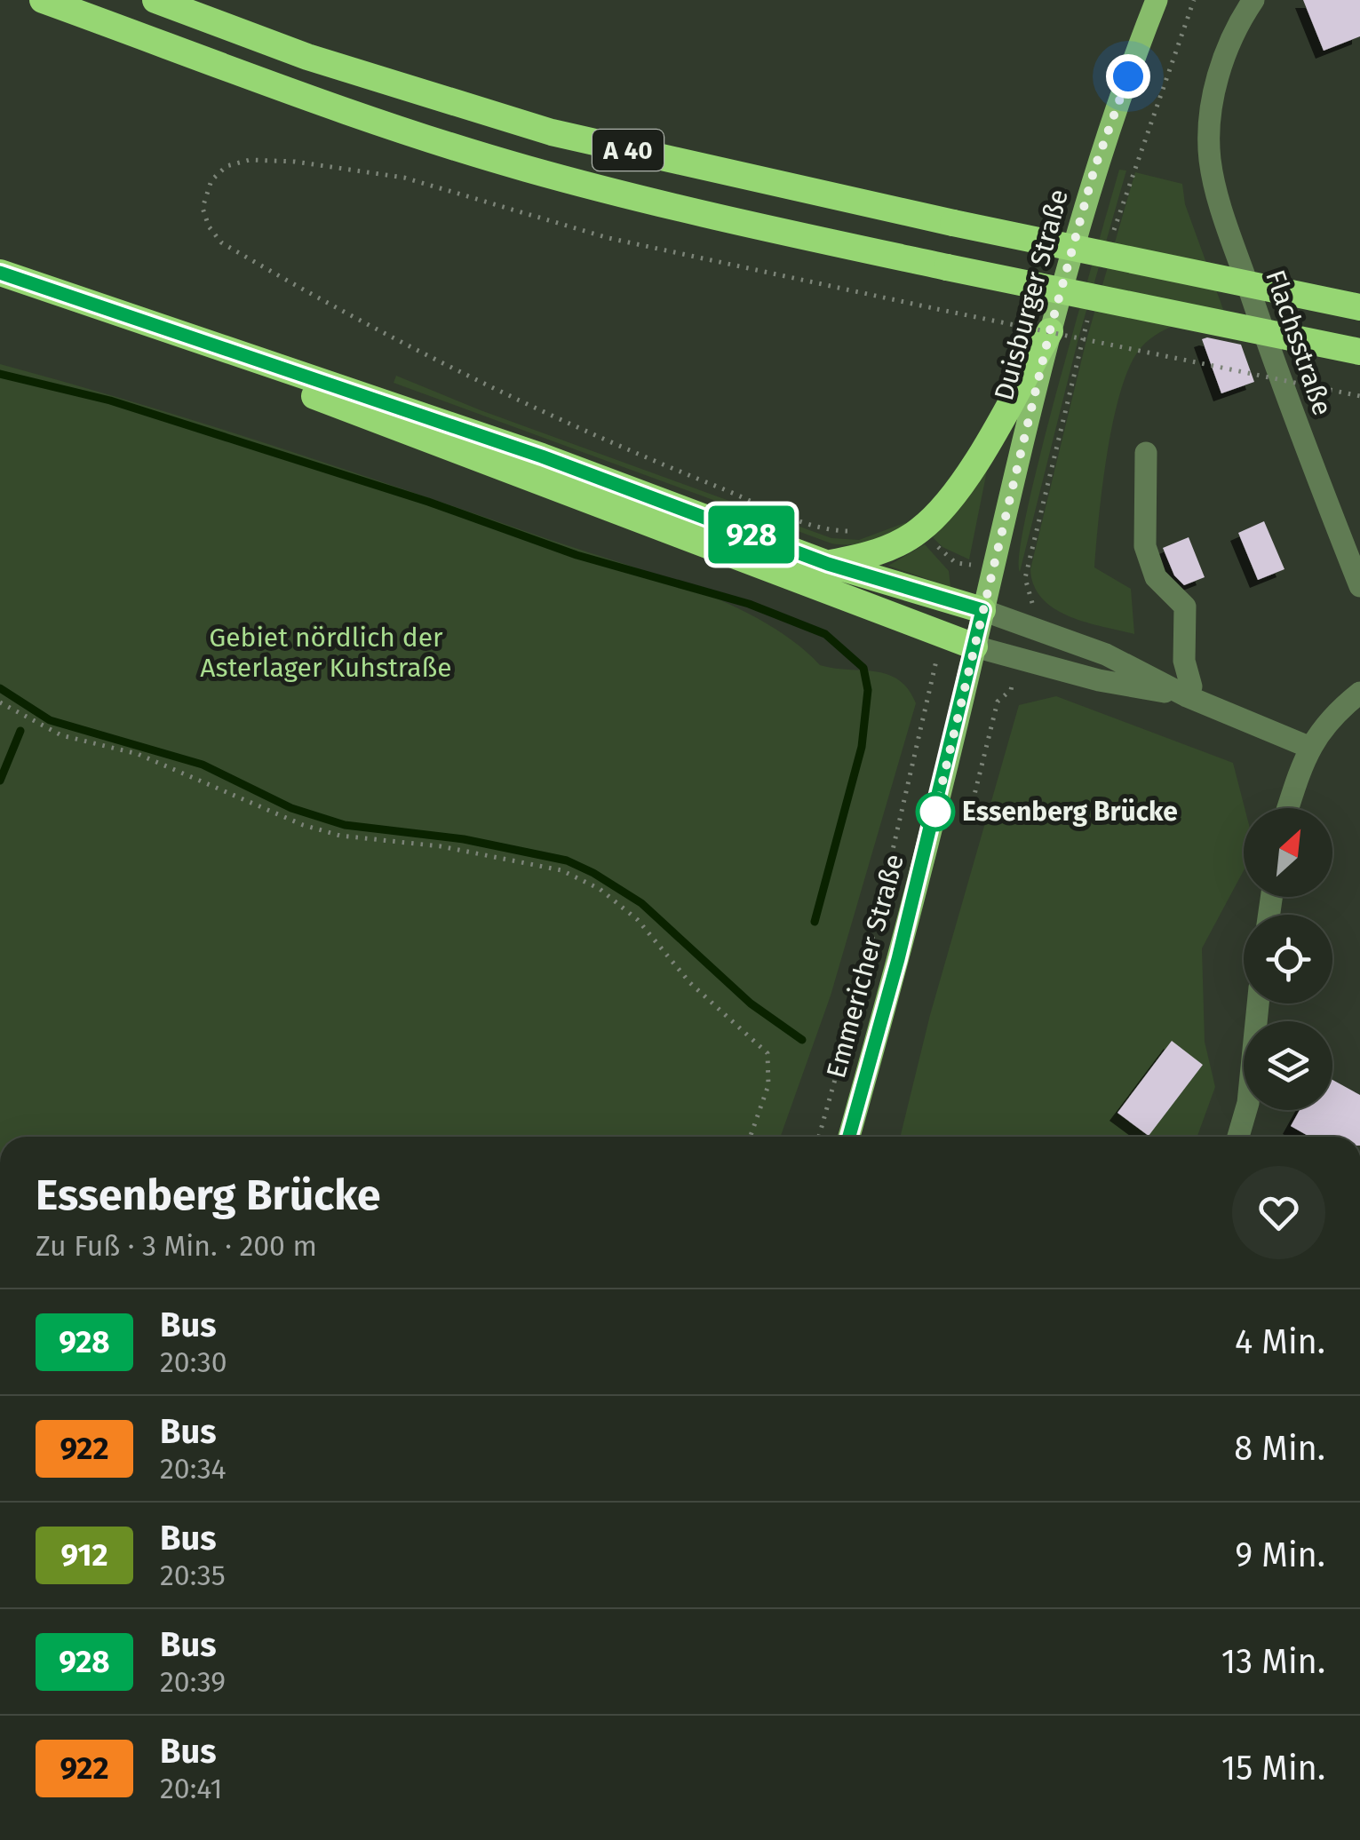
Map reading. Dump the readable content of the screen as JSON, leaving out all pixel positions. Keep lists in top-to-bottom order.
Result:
{
  "streets": {
    "highway": ["A 40"],
    "main road": ["Duisburger Straße", "Emmericher Straße"],
    "street": ["Flachsstraße"]
  },
  "crossings": [
    ["Duisburger Straße", "Emmericher Straße"]
  ],
  "parks": ["Gebiet nördlich der Asterlager Kuhstraße"],
  "places": ["Essenberg Brücke"],
  "lines": ["bus line 928"],
  "north": "top right",
  "page": {
    "on_map": "928",
    "heading": ["Essenberg Brücke", "Zu Fuß · 3 Min. · 200 m"],
    "list": [
      {
        "mark": "928",
        "name": "Bus",
        "note": "20:30",
        "value": "4 Min."
      },
      {
        "mark": "922",
        "name": "Bus",
        "note": "20:34",
        "value": "8 Min."
      },
      {
        "mark": "912",
        "name": "Bus",
        "note": "20:35",
        "value": "9 Min."
      },
      {
        "mark": "928",
        "name": "Bus",
        "note": "20:39",
        "value": "13 Min."
      },
      {
        "mark": "922",
        "name": "Bus",
        "note": "20:41",
        "value": "15 Min."
      }
    ]
  }
}
